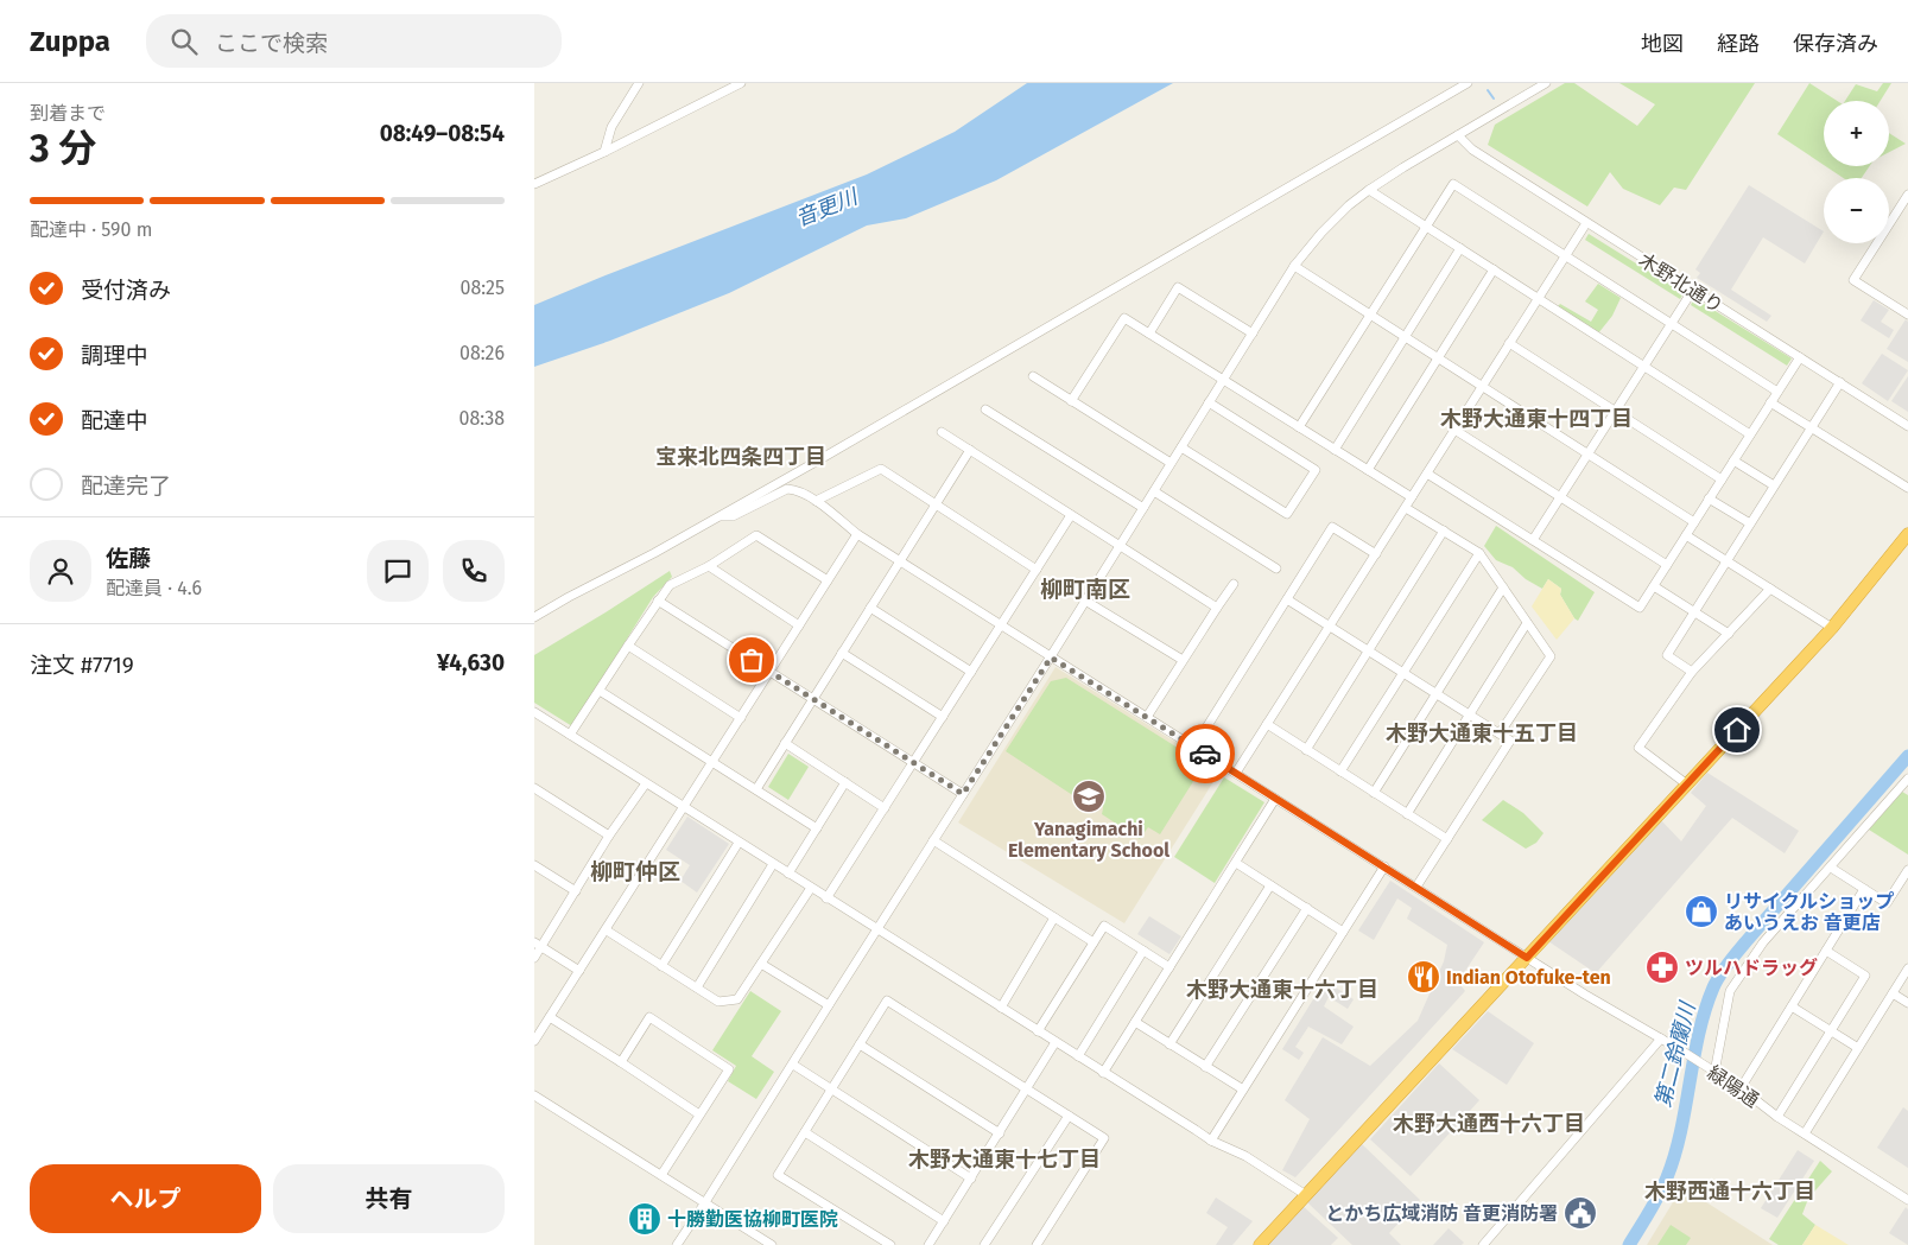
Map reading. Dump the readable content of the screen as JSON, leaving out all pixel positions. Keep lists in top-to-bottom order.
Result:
{
  "streets": {
    "street": ["木野北通り", "緑陽通"]
  },
  "districts": [
    "木野大通東十四丁目",
    "宝来北四条四丁目",
    "柳町南区",
    "木野大通東十五丁目",
    "柳町仲区",
    "木野大通東十六丁目",
    "木野大通西十六丁目",
    "木野大通東十七丁目",
    "木野西通十六丁目"
  ],
  "water": ["音更川", "第二鈴蘭川"],
  "places": {
    "school or university": ["Yanagimachi Elementary School"],
    "shop": ["リサイクルショップ あいうえお 音更店"],
    "pharmacy": ["ツルハドラッグ"],
    "restaurant": ["Indian Otofuke-ten"],
    "public building": ["とかち広域消防 音更消防署"],
    "building": ["十勝勤医協柳町医院"]
  },
  "page": {
    "header": "Zuppa",
    "search": "ここで検索",
    "nav": ["地図", "経路", "保存済み"],
    "heading": ["3 分", "到着まで", "08:49–08:54"],
    "panel": [
      "佐藤",
      "配達員 · 4.6",
      "注文 #7719",
      "¥4,630"
    ],
    "map_buttons": ["+", "−"],
    "bar": "配達中 · 590 m",
    "list": [
      ["受付済み", "08:25"],
      ["調理中", "08:26"],
      ["配達中", "08:38"],
      "配達完了"
    ],
    "buttons": ["ヘルプ", "共有"]
  }
}
